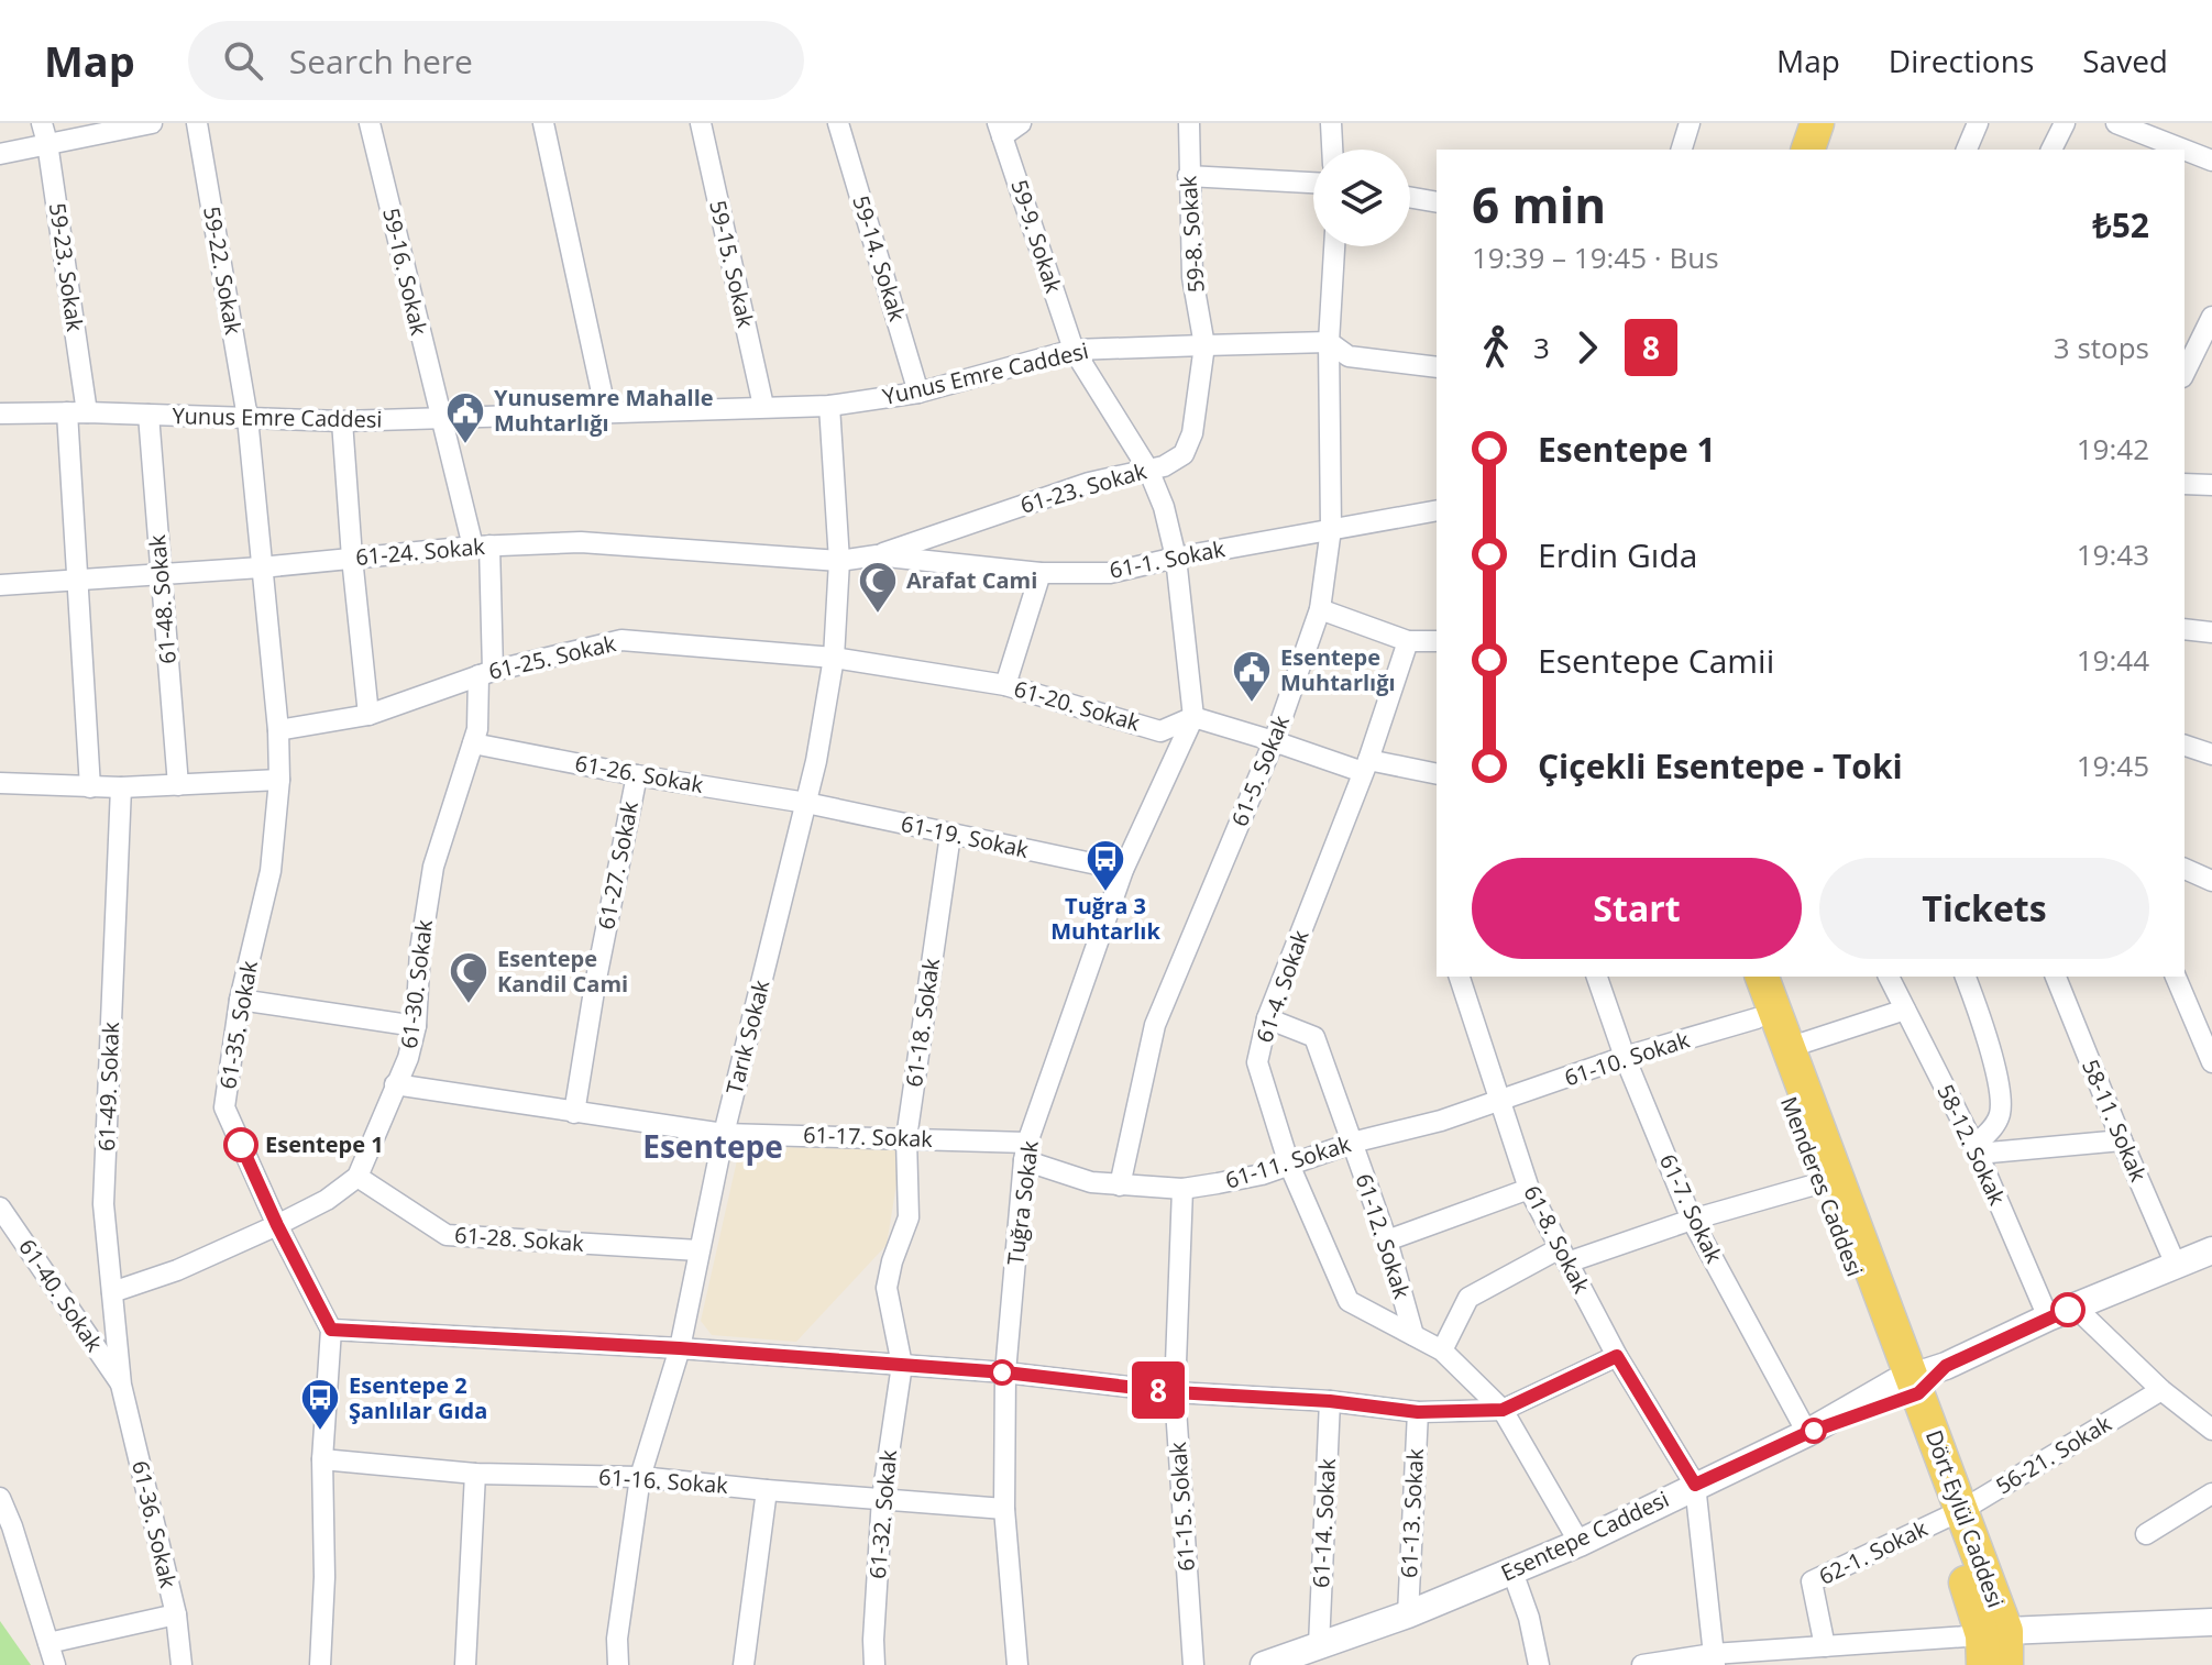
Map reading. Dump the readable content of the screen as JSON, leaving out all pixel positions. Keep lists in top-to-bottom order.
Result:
{
  "streets": {
    "main road": ["Menderes Caddesi", "Dört Eylül Caddesi"],
    "street": [
      "59-8. Sokak",
      "59-9. Sokak",
      "59-14. Sokak",
      "59-15. Sokak",
      "59-23. Sokak",
      "59-22. Sokak",
      "59-16. Sokak",
      "Yunus Emre Caddesi",
      "61-23. Sokak",
      "61-24. Sokak",
      "61-1. Sokak",
      "61-48. Sokak",
      "61-25. Sokak",
      "61-20. Sokak",
      "61-5. Sokak",
      "61-26. Sokak",
      "61-19. Sokak",
      "61-27. Sokak",
      "61-30. Sokak",
      "61-4. Sokak",
      "61-18. Sokak",
      "61-35. Sokak",
      "Tarık Sokak",
      "61-10. Sokak",
      "61-49. Sokak",
      "58-11. Sokak",
      "61-17. Sokak",
      "58-12. Sokak",
      "61-11. Sokak",
      "Tuğra Sokak",
      "61-7. Sokak",
      "61-12. Sokak",
      "61-28. Sokak",
      "61-8. Sokak",
      "61-40. Sokak",
      "56-21. Sokak",
      "61-16. Sokak",
      "61-15. Sokak",
      "61-13. Sokak",
      "61-32. Sokak",
      "61-14. Sokak",
      "61-36. Sokak",
      "Esentepe Caddesi",
      "62-1. Sokak"
    ]
  },
  "crossings": [
    ["59-8. Sokak", "Yunus Emre Caddesi"],
    ["59-8. Sokak", "61-23. Sokak"],
    ["59-9. Sokak", "Yunus Emre Caddesi"],
    ["59-9. Sokak", "61-23. Sokak"],
    ["59-9. Sokak", "61-1. Sokak"],
    ["59-9. Sokak", "61-20. Sokak"],
    ["59-9. Sokak", "Tuğra Sokak"],
    ["59-14. Sokak", "Yunus Emre Caddesi"],
    ["59-15. Sokak", "Yunus Emre Caddesi"],
    ["59-23. Sokak", "Yunus Emre Caddesi"],
    ["59-22. Sokak", "Yunus Emre Caddesi"],
    ["59-22. Sokak", "61-35. Sokak"],
    ["59-16. Sokak", "Yunus Emre Caddesi"],
    ["59-16. Sokak", "61-30. Sokak"],
    ["Yunus Emre Caddesi", "61-23. Sokak"],
    ["Yunus Emre Caddesi", "61-48. Sokak"],
    ["Yunus Emre Caddesi", "61-5. Sokak"],
    ["Yunus Emre Caddesi", "61-30. Sokak"],
    ["Yunus Emre Caddesi", "61-35. Sokak"],
    ["Yunus Emre Caddesi", "Tarık Sokak"],
    ["61-23. Sokak", "61-1. Sokak"],
    ["61-24. Sokak", "61-1. Sokak"],
    ["61-24. Sokak", "61-48. Sokak"],
    ["61-24. Sokak", "61-30. Sokak"],
    ["61-24. Sokak", "61-35. Sokak"],
    ["61-24. Sokak", "Tarık Sokak"],
    ["61-1. Sokak", "61-5. Sokak"],
    ["61-1. Sokak", "Tarık Sokak"],
    ["61-25. Sokak", "61-20. Sokak"],
    ["61-25. Sokak", "61-30. Sokak"],
    ["61-25. Sokak", "61-35. Sokak"],
    ["61-25. Sokak", "Tarık Sokak"],
    ["61-20. Sokak", "Tarık Sokak"],
    ["61-20. Sokak", "Tuğra Sokak"],
    ["61-5. Sokak", "61-11. Sokak"],
    ["61-26. Sokak", "61-19. Sokak"],
    ["61-26. Sokak", "61-27. Sokak"],
    ["61-26. Sokak", "61-30. Sokak"],
    ["61-26. Sokak", "Tarık Sokak"],
    ["61-19. Sokak", "61-18. Sokak"],
    ["61-19. Sokak", "Tarık Sokak"],
    ["61-19. Sokak", "Tuğra Sokak"],
    ["61-27. Sokak", "61-17. Sokak"],
    ["61-30. Sokak", "61-17. Sokak"],
    ["61-30. Sokak", "61-28. Sokak"],
    ["61-4. Sokak", "61-11. Sokak"],
    ["61-4. Sokak", "61-12. Sokak"],
    ["61-4. Sokak", "Esentepe Caddesi"],
    ["61-18. Sokak", "61-17. Sokak"],
    ["61-18. Sokak", "61-32. Sokak"],
    ["Tarık Sokak", "61-17. Sokak"],
    ["Tarık Sokak", "61-28. Sokak"],
    ["Tarık Sokak", "61-16. Sokak"],
    ["61-10. Sokak", "61-11. Sokak"],
    ["61-10. Sokak", "Menderes Caddesi"],
    ["61-10. Sokak", "61-7. Sokak"],
    ["61-10. Sokak", "61-8. Sokak"],
    ["61-49. Sokak", "61-40. Sokak"],
    ["61-49. Sokak", "61-36. Sokak"],
    ["58-11. Sokak", "Esentepe Caddesi"],
    ["61-17. Sokak", "61-11. Sokak"],
    ["61-17. Sokak", "Tuğra Sokak"],
    ["58-12. Sokak", "Esentepe Caddesi"],
    ["61-11. Sokak", "Tuğra Sokak"],
    ["61-11. Sokak", "61-12. Sokak"],
    ["61-11. Sokak", "61-8. Sokak"],
    ["61-11. Sokak", "61-15. Sokak"],
    ["Menderes Caddesi", "Dört Eylül Caddesi"],
    ["Menderes Caddesi", "Esentepe Caddesi"],
    ["Tuğra Sokak", "61-16. Sokak"],
    ["61-7. Sokak", "Esentepe Caddesi"],
    ["61-8. Sokak", "Esentepe Caddesi"],
    ["61-40. Sokak", "61-36. Sokak"],
    ["56-21. Sokak", "Dört Eylül Caddesi"],
    ["56-21. Sokak", "62-1. Sokak"],
    ["61-16. Sokak", "61-32. Sokak"],
    ["61-13. Sokak", "Esentepe Caddesi"],
    ["Dört Eylül Caddesi", "Esentepe Caddesi"],
    ["Dört Eylül Caddesi", "62-1. Sokak"],
    ["61-14. Sokak", "Esentepe Caddesi"]
  ],
  "districts": ["Esentepe"],
  "places": {
    "public building": ["Yunusemre Mahalle Muhtarlığı", "Esentepe Muhtarlığı"],
    "mosque": ["Arafat Cami", "Esentepe Kandil Cami"],
    "bus stop": ["Tuğra 3 Muhtarlık", "Esentepe 2 Şanlılar Gıda"],
    "other": ["Esentepe 1"]
  },
  "lines": ["bus line 8"],
  "page": {
    "header": "Map",
    "search": "Search here",
    "nav": ["Map", "Directions", "Saved"],
    "on_map": "8",
    "heading": ["6 min", "19:39 – 19:45 · Bus", "₺52"],
    "legs": ["3", "8", "3 stops"],
    "list": [
      {
        "name": "Esentepe 1",
        "value": "19:42"
      },
      {
        "name": "Erdin Gıda",
        "value": "19:43"
      },
      {
        "name": "Esentepe Camii",
        "value": "19:44"
      },
      {
        "name": "Çiçekli Esentepe - Toki",
        "value": "19:45"
      }
    ],
    "buttons": ["Start", "Tickets"]
  }
}
